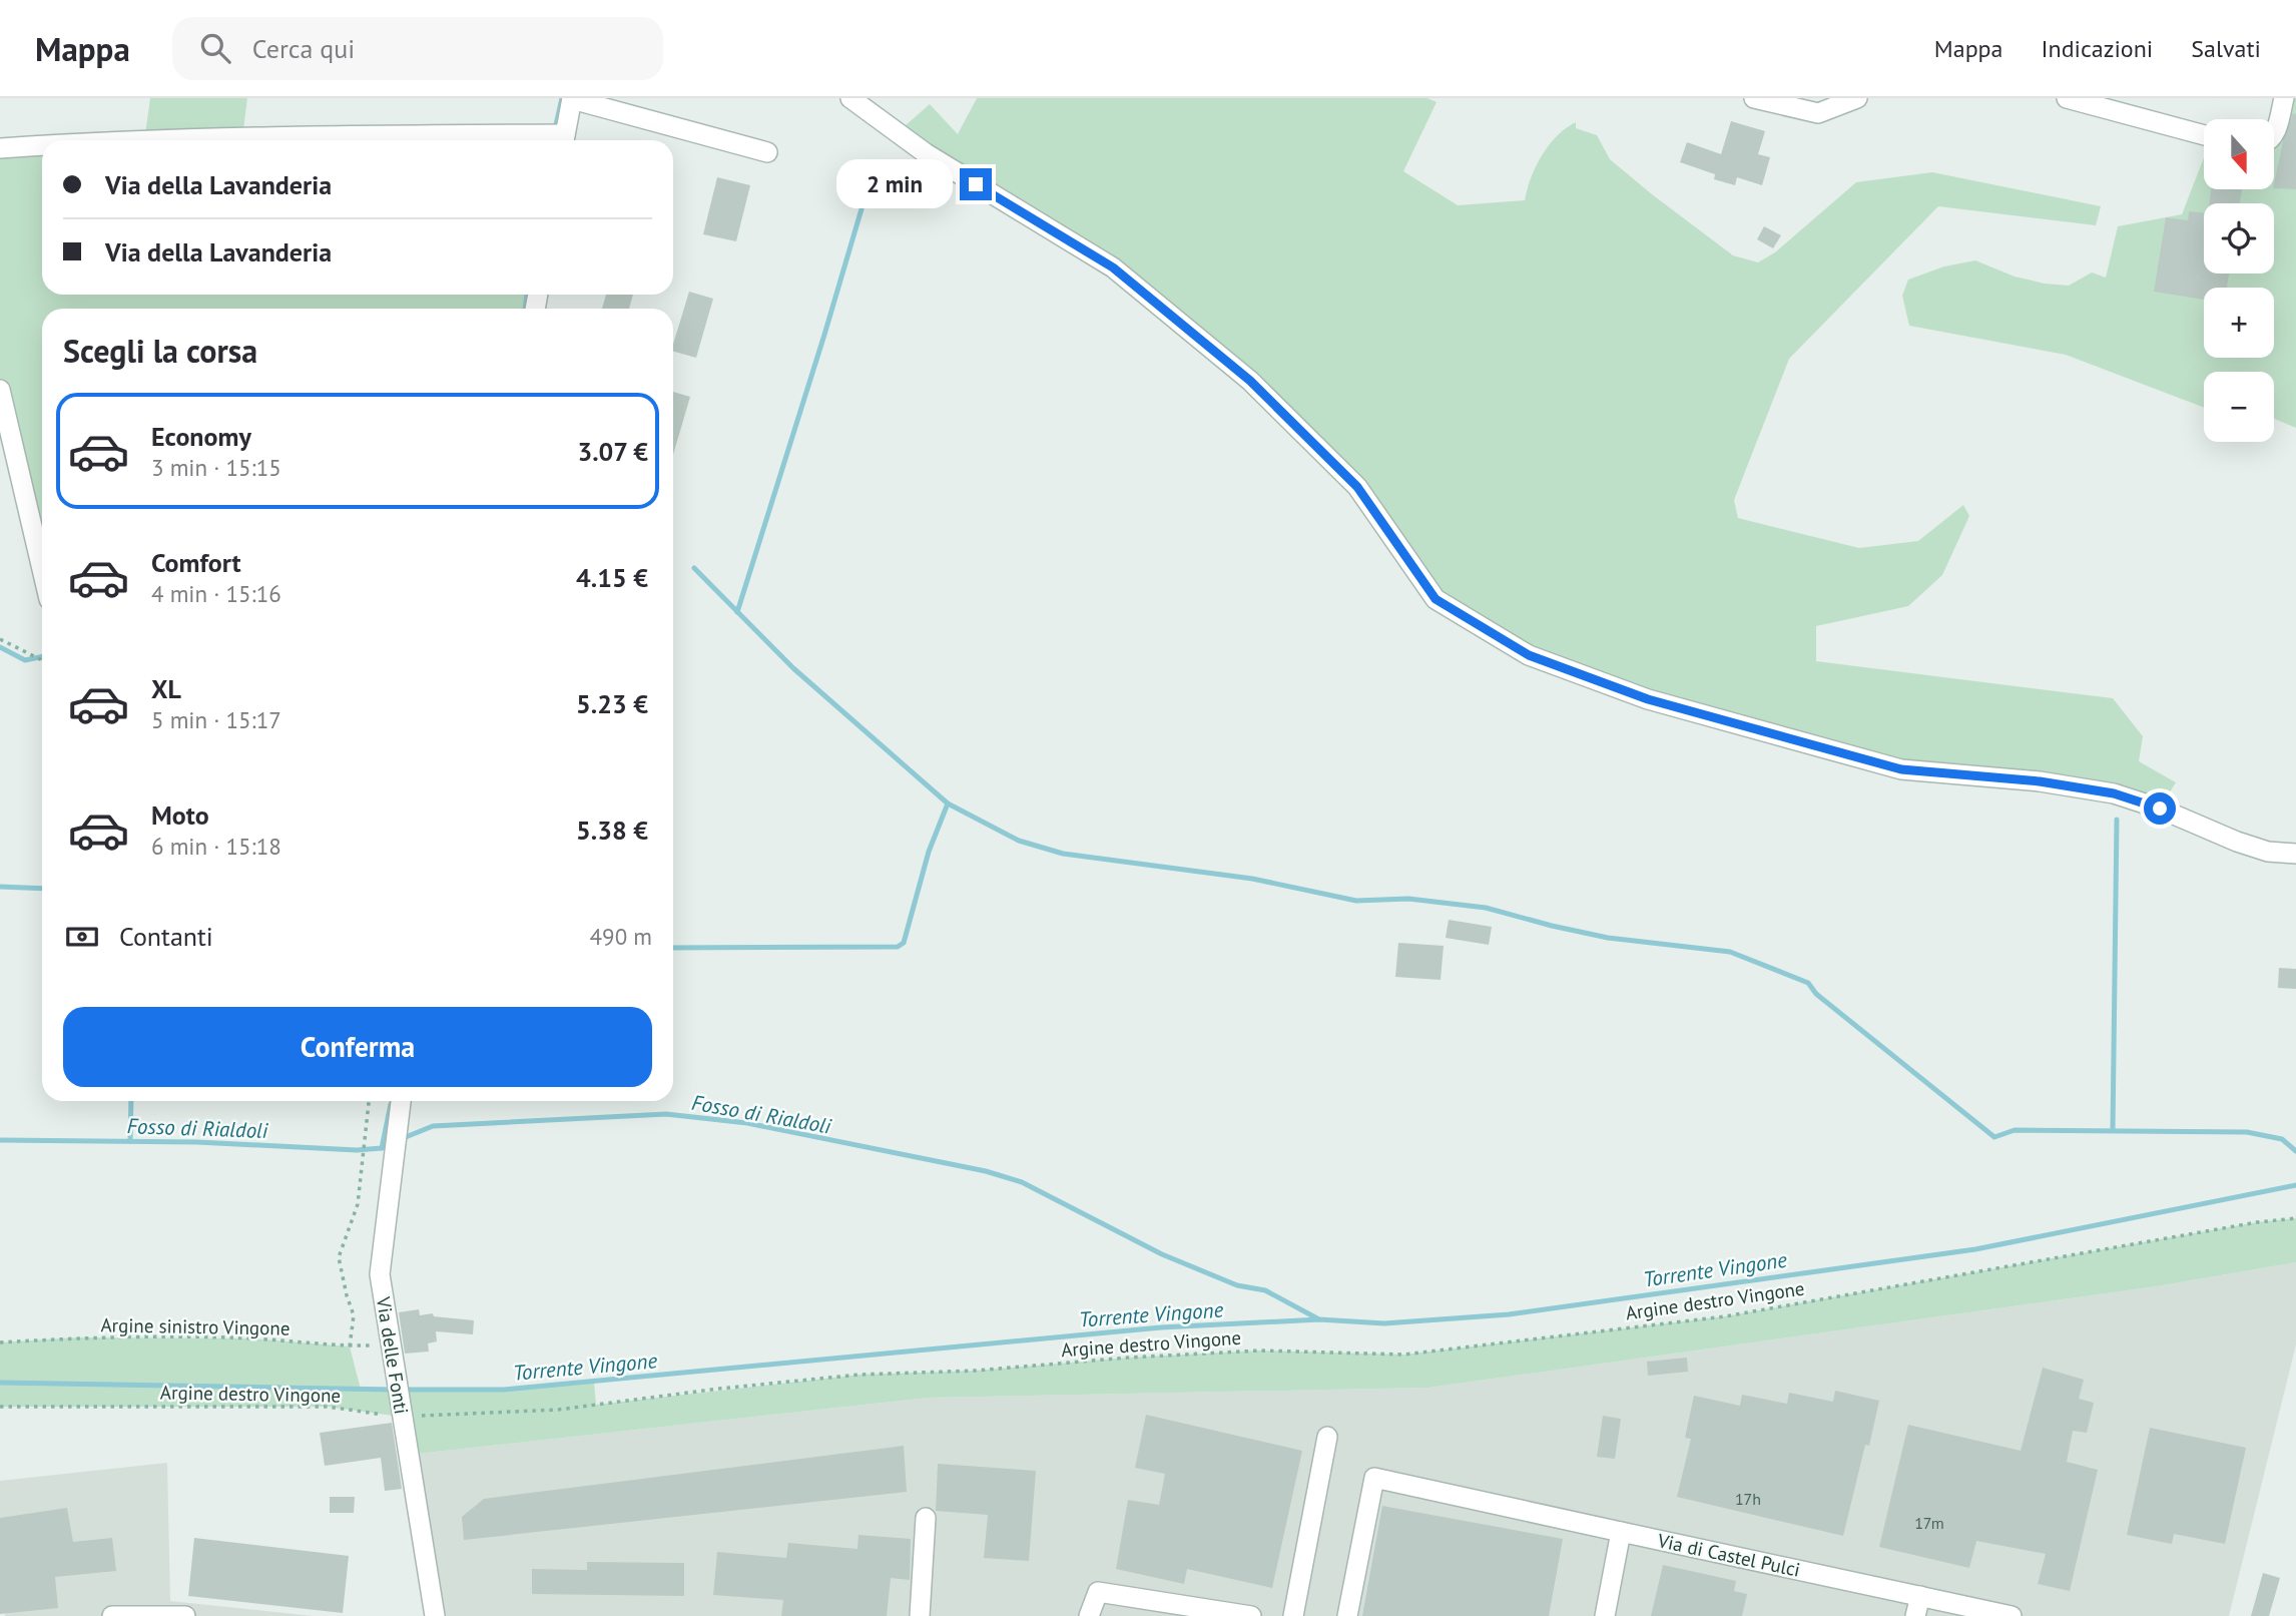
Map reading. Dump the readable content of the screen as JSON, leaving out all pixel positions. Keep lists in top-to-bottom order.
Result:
{
  "streets": {
    "street": ["Via delle Fonti", "Via di Castel Pulci"],
    "path": ["Argine destro Vingone", "Argine sinistro Vingone"]
  },
  "crossings": [
    ["Argine destro Vingone", "Via delle Fonti"],
    ["Argine sinistro Vingone", "Via delle Fonti"]
  ],
  "water": ["Fosso di Rialdoli", "Torrente Vingone"],
  "house_numbers": ["17h", "17m"],
  "north": "bottom",
  "page": {
    "header": "Mappa",
    "search": "Cerca qui",
    "nav": ["Mappa", "Indicazioni", "Salvati"],
    "map_buttons": ["+", "−"],
    "banner": ["Via della Lavanderia", "Via della Lavanderia"],
    "bubble": "2 min",
    "heading": "Scegli la corsa",
    "list": [
      {
        "name": "Economy",
        "note": "3 min · 15:15",
        "value": "3.07 €"
      },
      {
        "name": "Comfort",
        "note": "4 min · 15:16",
        "value": "4.15 €"
      },
      {
        "name": "XL",
        "note": "5 min · 15:17",
        "value": "5.23 €"
      },
      {
        "name": "Moto",
        "note": "6 min · 15:18",
        "value": "5.38 €"
      }
    ],
    "pay": ["Contanti", "490 m"],
    "buttons": "Conferma"
  }
}
